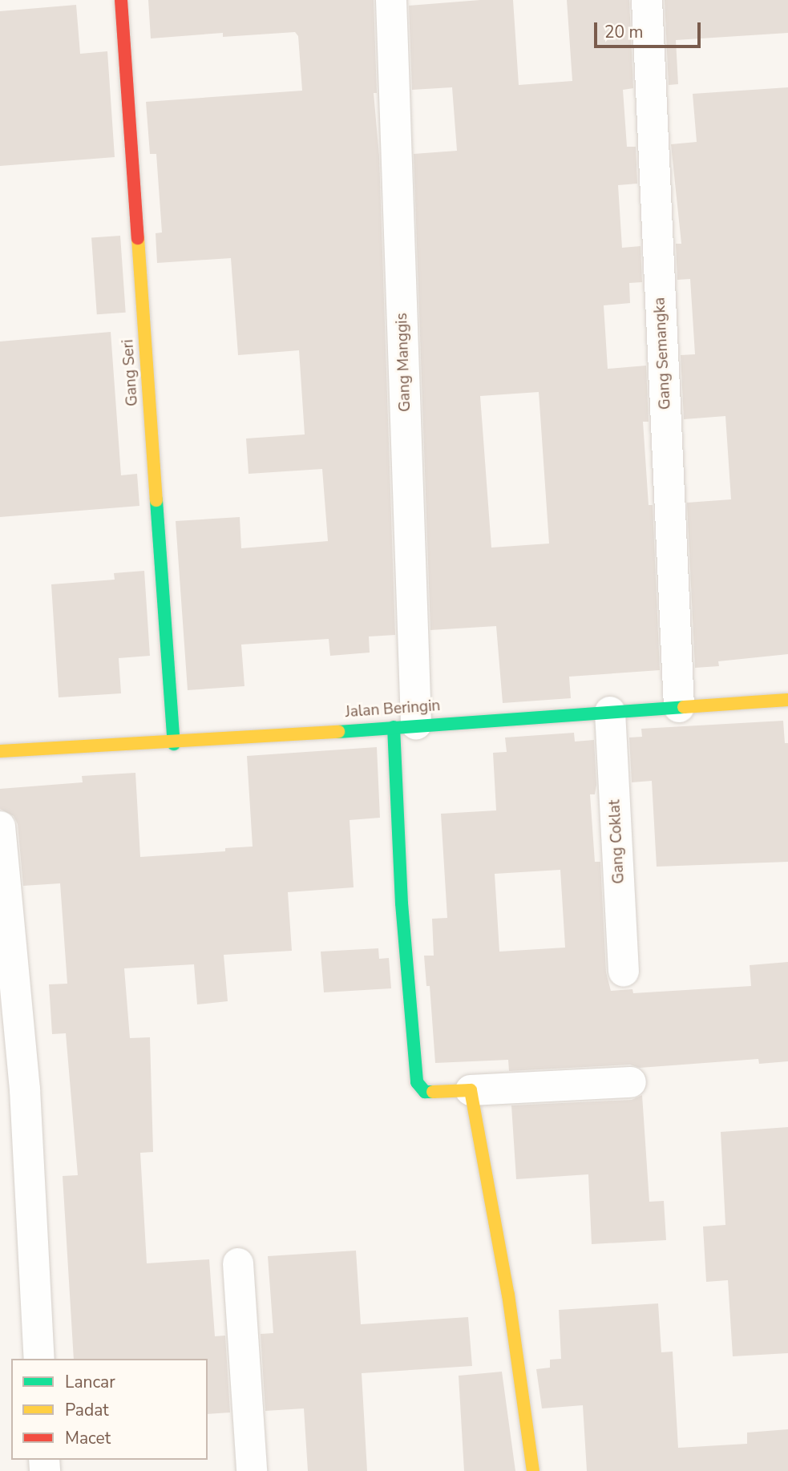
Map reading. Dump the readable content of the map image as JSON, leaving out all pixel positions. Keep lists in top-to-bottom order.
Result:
{
  "streets": {
    "street": [
      "Gang Semangka",
      "Gang Manggis",
      "Gang Seri",
      "Jalan Beringin",
      "Gang Coklat"
    ]
  },
  "crossings": [
    ["Gang Semangka", "Jalan Beringin"],
    ["Gang Manggis", "Jalan Beringin"],
    ["Gang Seri", "Jalan Beringin"],
    ["Jalan Beringin", "Gang Coklat"]
  ],
  "legend": ["Lancar", "Padat", "Macet"],
  "scale_bar": "20 m"
}
